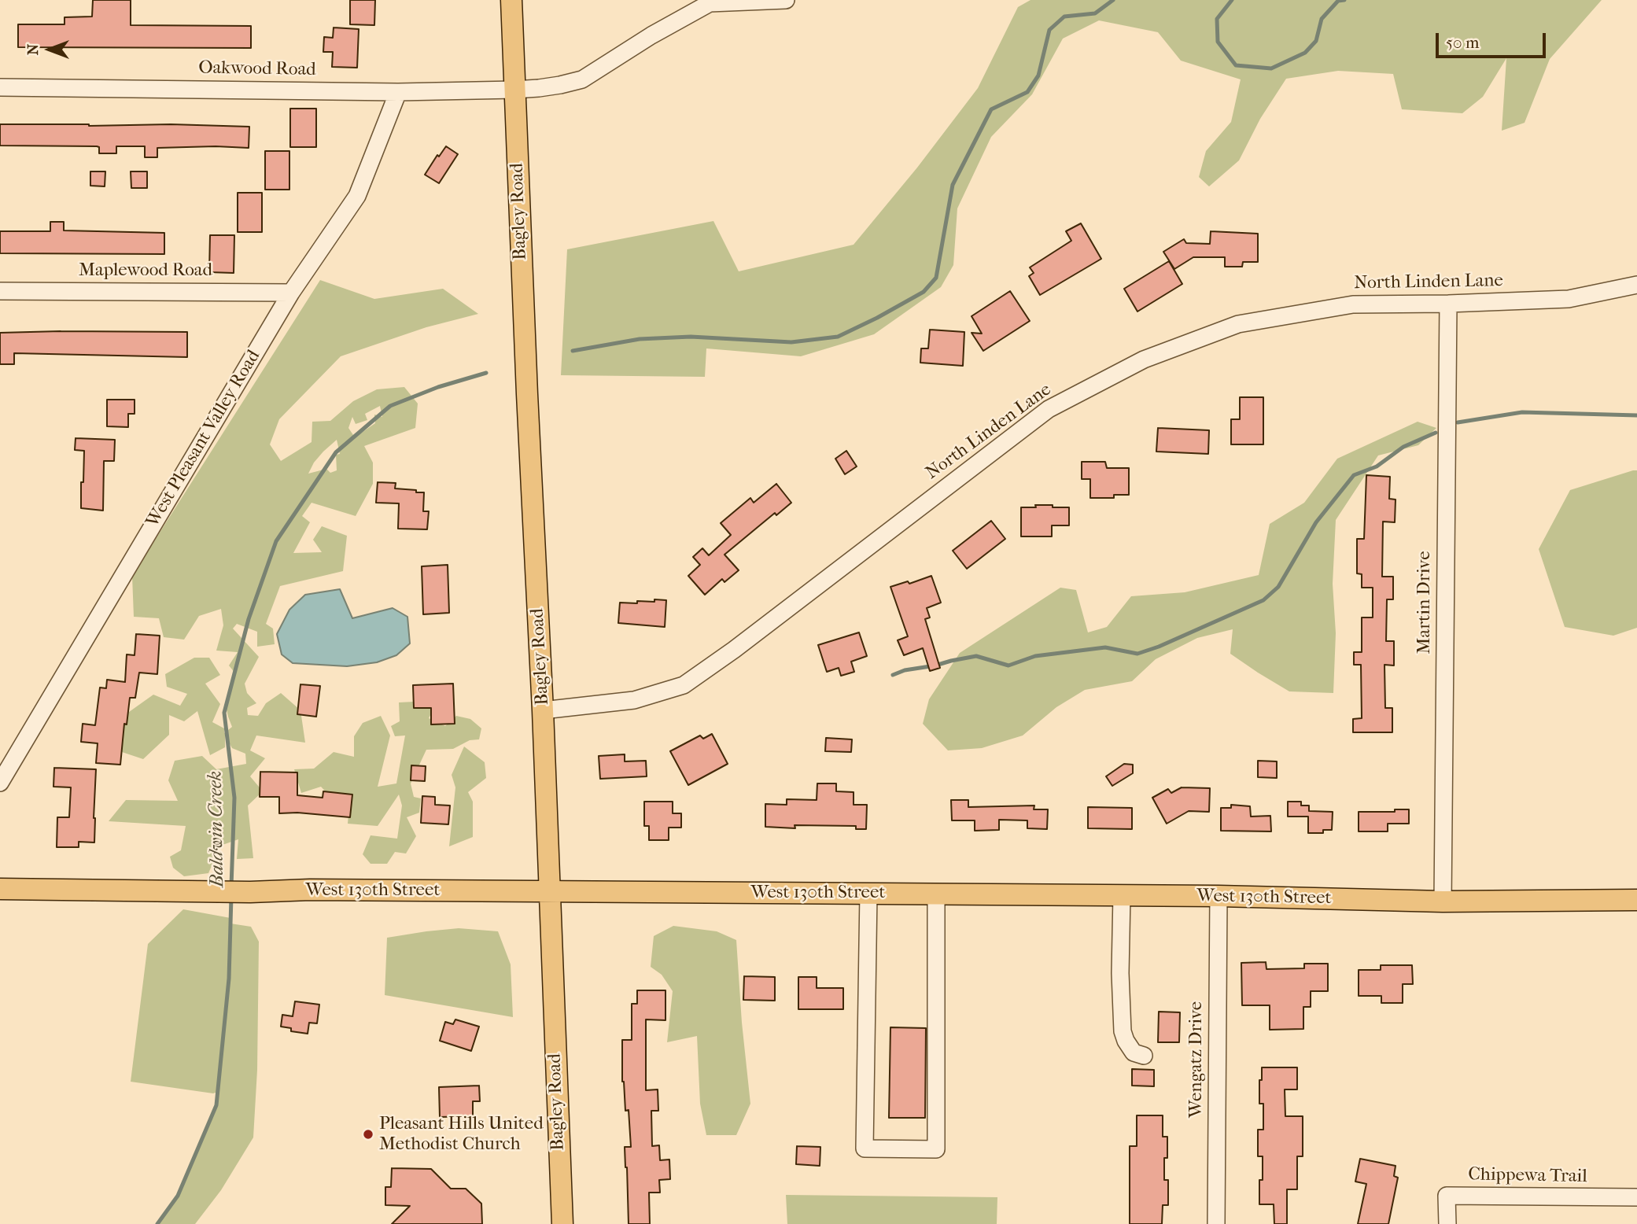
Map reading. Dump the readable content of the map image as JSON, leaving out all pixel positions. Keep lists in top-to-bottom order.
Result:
{
  "streets": {
    "main road": ["Bagley Road", "West 130th Street"],
    "street": [
      "Oakwood Road",
      "Maplewood Road",
      "North Linden Lane",
      "West Pleasant Valley Road",
      "Martin Drive",
      "Wengatz Drive",
      "Chippewa Trail"
    ]
  },
  "crossings": [
    ["Oakwood Road", "Bagley Road"],
    ["Oakwood Road", "West Pleasant Valley Road"],
    ["Bagley Road", "North Linden Lane"],
    ["Bagley Road", "West 130th Street"],
    ["Maplewood Road", "West Pleasant Valley Road"],
    ["North Linden Lane", "Martin Drive"],
    ["Martin Drive", "West 130th Street"],
    ["West 130th Street", "Wengatz Drive"]
  ],
  "water": ["Baldwin Creek"],
  "places": ["Pleasant Hills United Methodist Church"],
  "scale_bar": "50 m",
  "north": "left"
}
